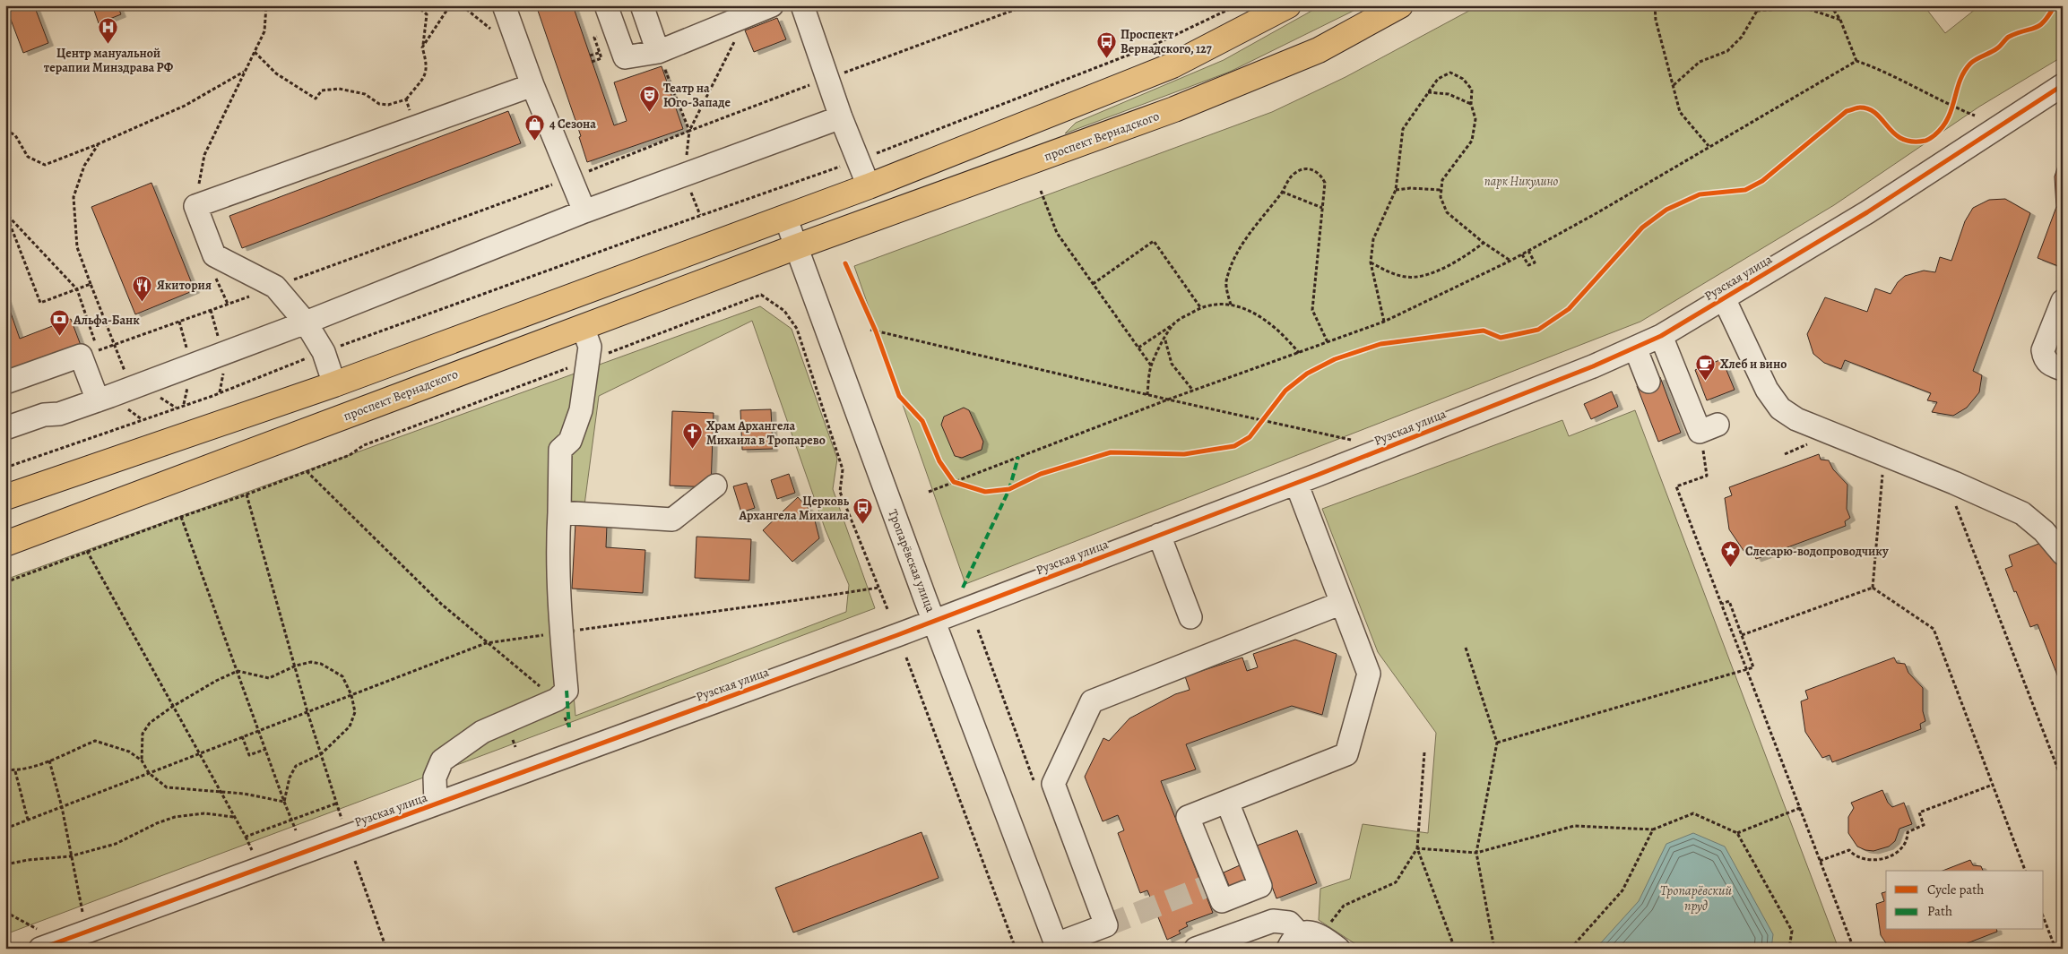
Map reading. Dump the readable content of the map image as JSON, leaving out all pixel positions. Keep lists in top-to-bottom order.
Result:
{
  "streets": {
    "main road": ["проспект Вернадского"],
    "street": ["Рузская улица", "Тропарёвская улица"]
  },
  "crossings": [
    ["проспект Вернадского", "Тропарёвская улица"],
    ["Рузская улица", "Тропарёвская улица"]
  ],
  "water": ["Тропарёвский пруд"],
  "parks": ["парк Никулино"],
  "places": {
    "hospital": ["Центр мануальной терапии Минздрава РФ"],
    "bus stop": ["Проспект Вернадского, 127", "Церковь Архангела Михаила"],
    "theatre": ["Театр на Юго-Западе"],
    "shop": ["4 Сезона"],
    "restaurant": ["Якитория"],
    "bank": ["Альфа-Банк"],
    "cafe": ["Хлеб и вино"],
    "church": ["Храм Архангела Михаила в Тропарево"],
    "place": ["Слесарю-водопроводчику"]
  },
  "legend": ["Cycle path", "Path"]
}
